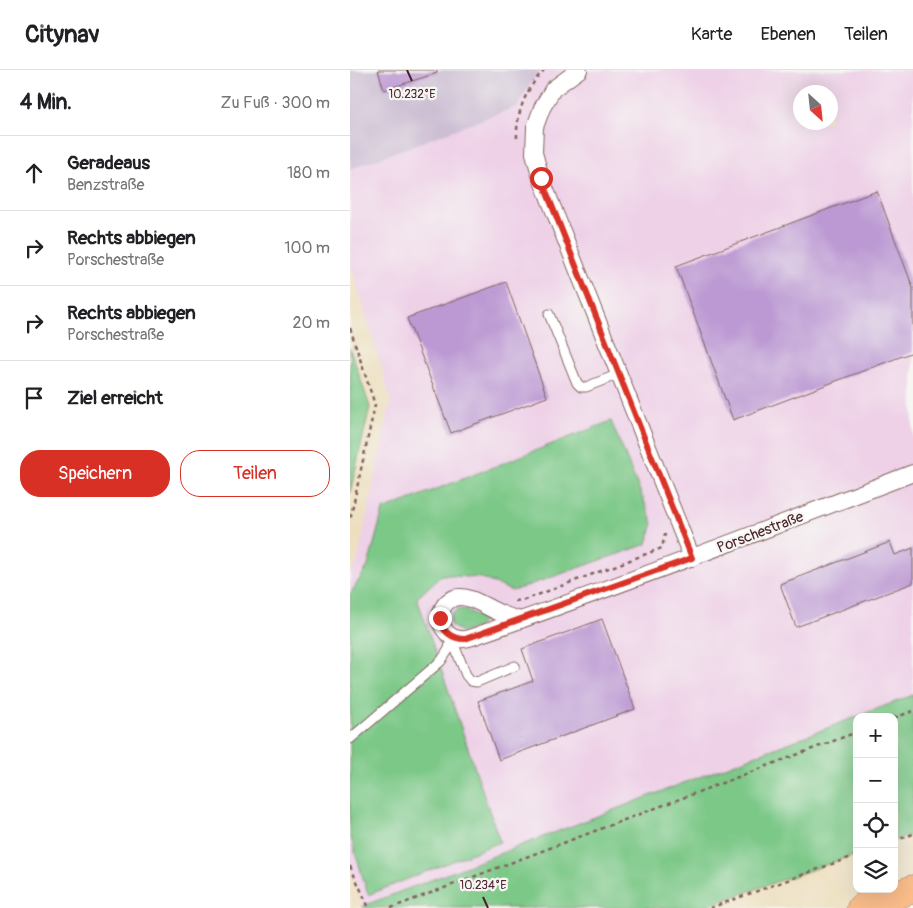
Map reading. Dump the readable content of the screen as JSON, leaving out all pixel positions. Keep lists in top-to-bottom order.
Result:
{
  "streets": {
    "street": ["Porschestraße"]
  },
  "north": "bottom right",
  "page": {
    "header": "Citynav",
    "nav": ["Karte", "Ebenen", "Teilen"],
    "heading": ["4 Min.", "Zu Fuß · 300 m"],
    "list": [
      ["Geradeaus", "Benzstraße", "180 m"],
      ["Rechts abbiegen", "Porschestraße", "100 m"],
      ["Rechts abbiegen", "Porschestraße", "20 m"],
      "Ziel erreicht"
    ],
    "buttons": ["Speichern", "Teilen"],
    "map_buttons": ["+", "−"]
  },
  "coordinates": ["10.232°E", "10.234°E"]
}
